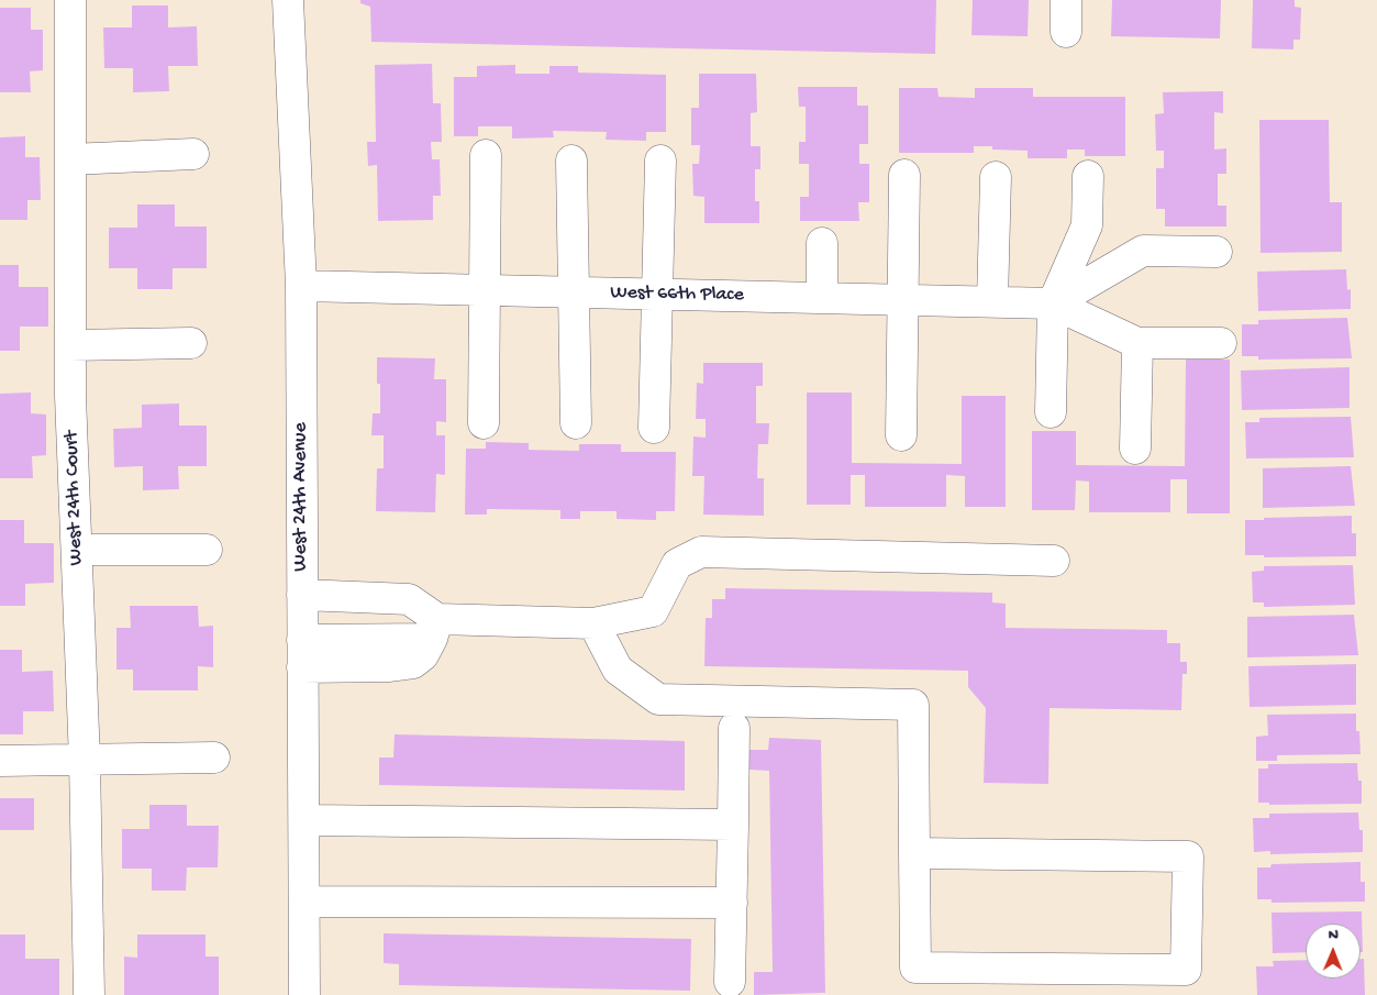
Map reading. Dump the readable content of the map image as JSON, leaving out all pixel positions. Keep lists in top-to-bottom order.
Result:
{
  "streets": {
    "street": ["West 66th Place", "West 24th Avenue", "West 24th Court"]
  },
  "crossings": [
    ["West 66th Place", "West 24th Avenue"]
  ],
  "north": "top"
}
